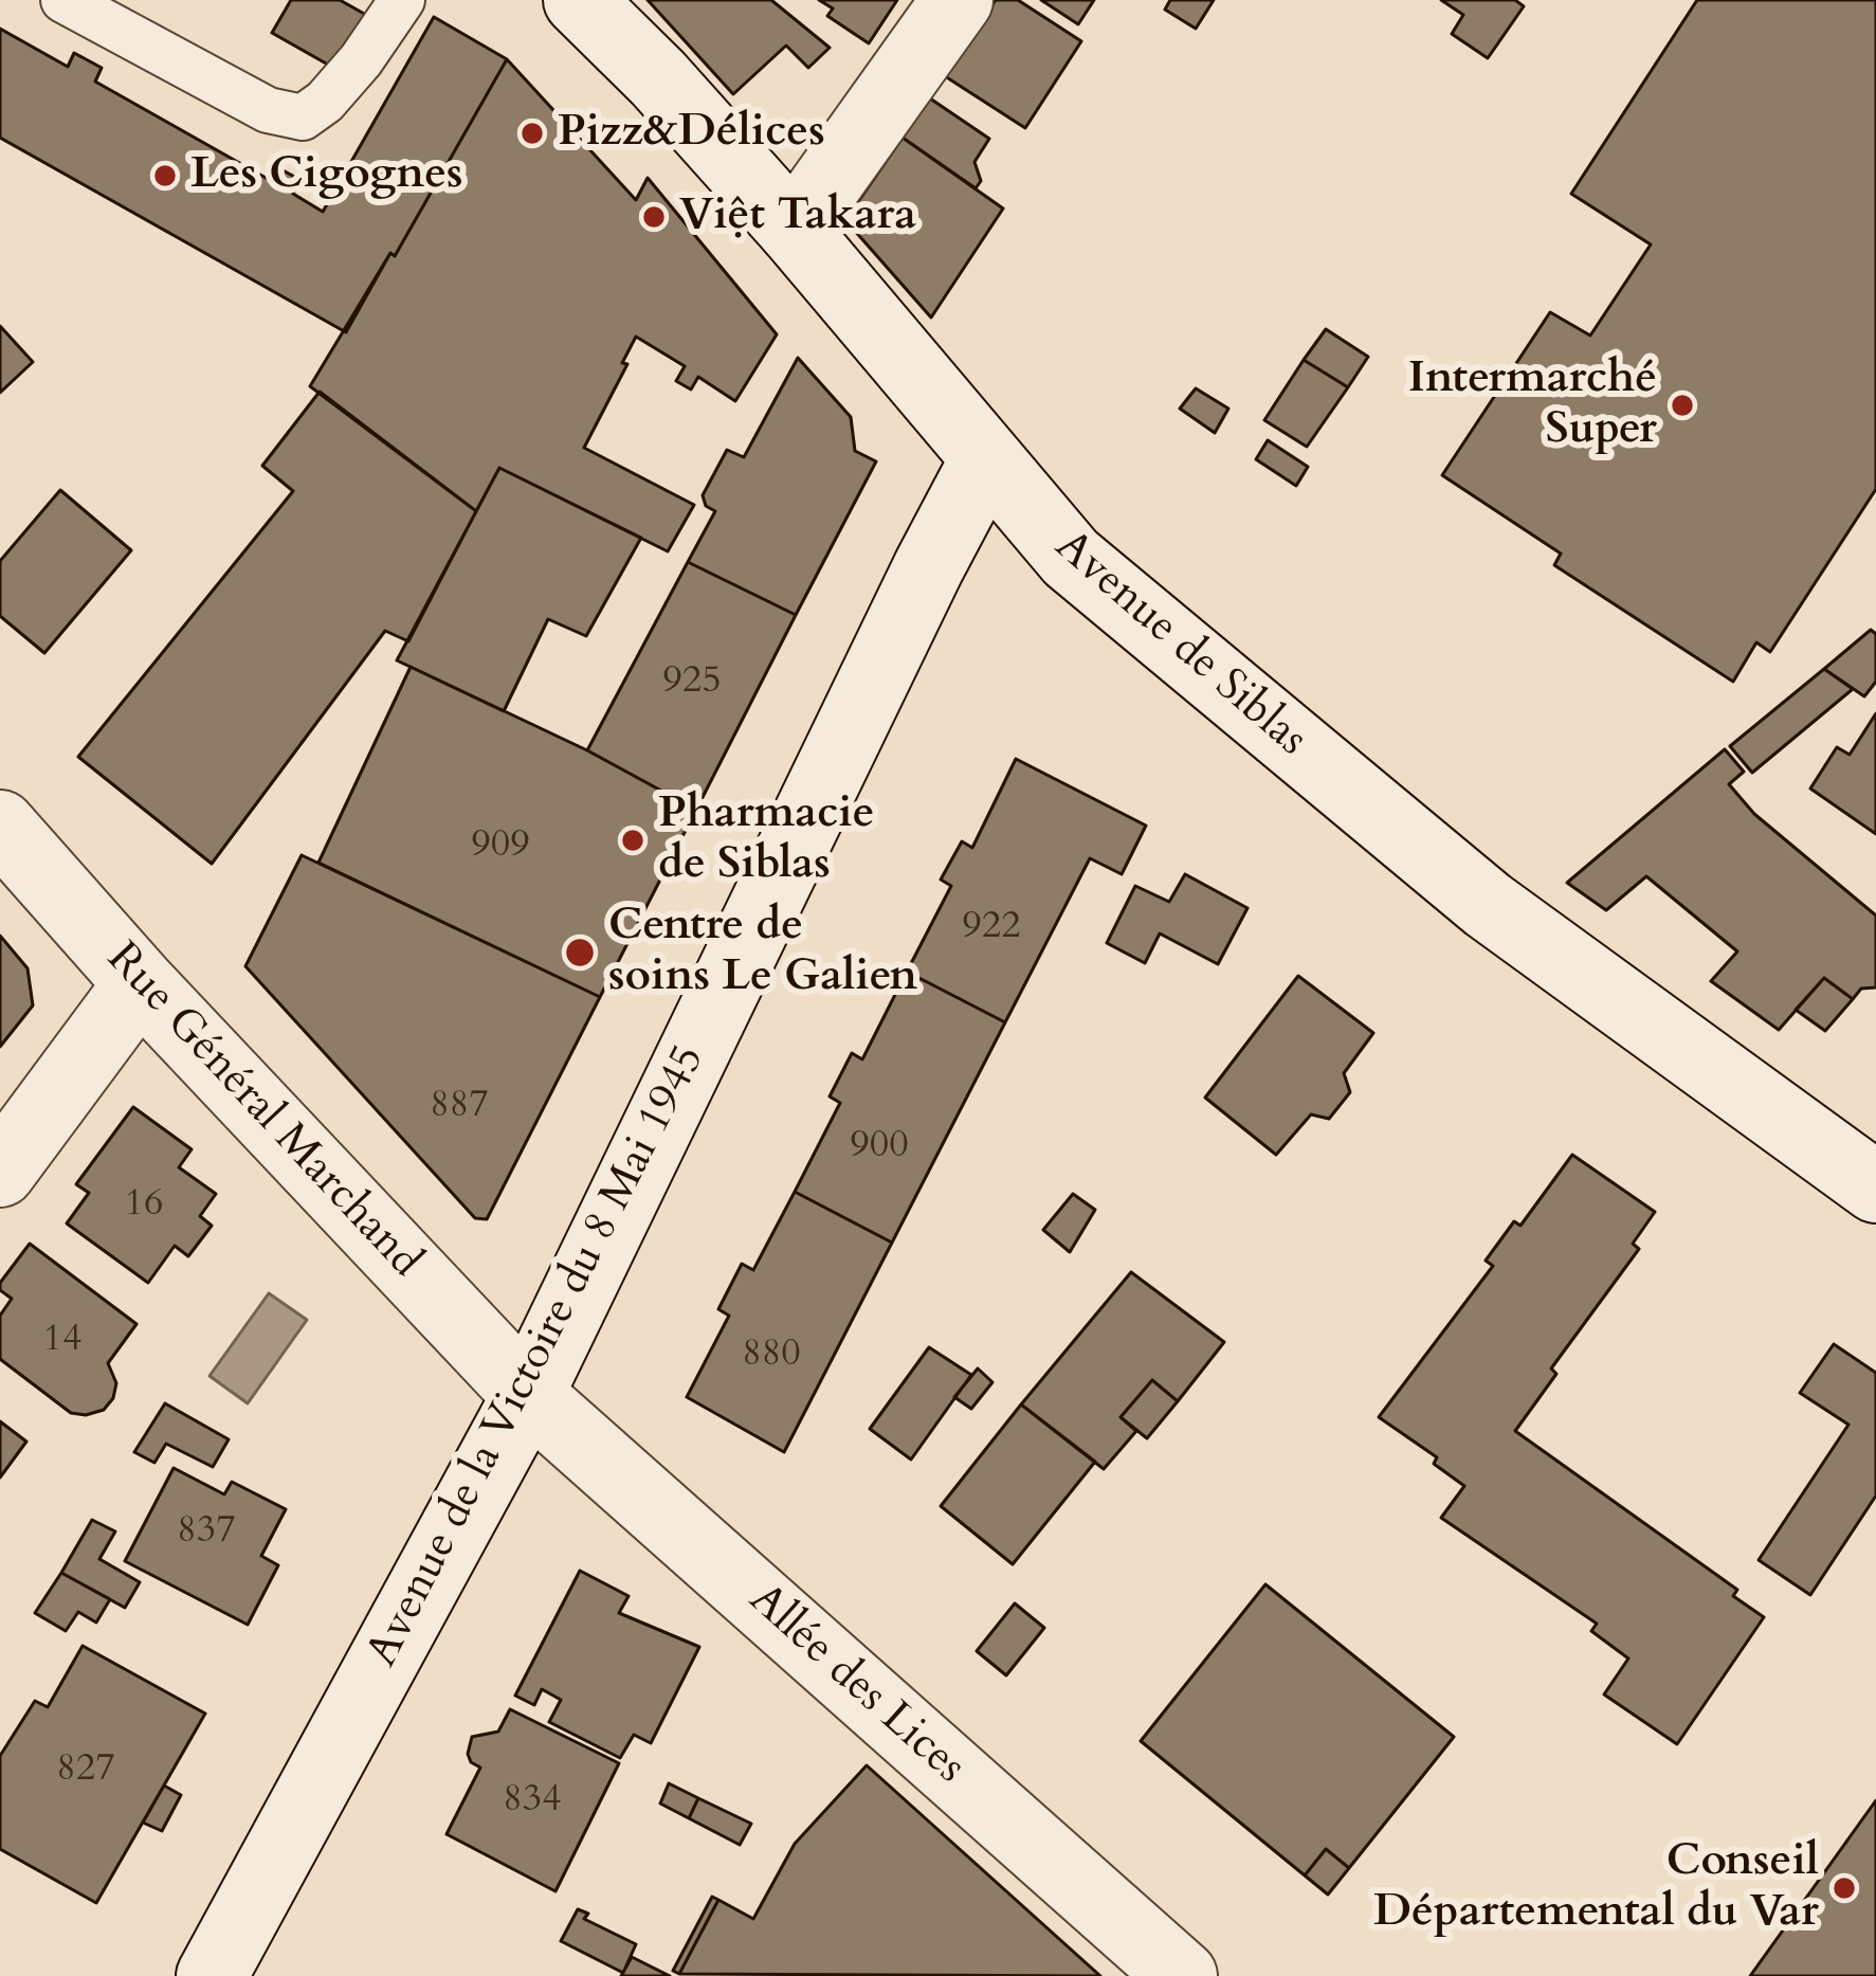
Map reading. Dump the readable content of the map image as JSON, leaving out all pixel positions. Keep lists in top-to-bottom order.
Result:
{
  "streets": {
    "street": [
      "Avenue de Siblas",
      "Rue Général Marchand",
      "Avenue de la Victoire du 8 Mai 1945",
      "Allée des Lices"
    ]
  },
  "crossings": [
    ["Avenue de Siblas", "Avenue de la Victoire du 8 Mai 1945"],
    ["Rue Général Marchand", "Avenue de la Victoire du 8 Mai 1945"],
    ["Rue Général Marchand", "Allée des Lices"],
    ["Avenue de la Victoire du 8 Mai 1945", "Allée des Lices"]
  ],
  "places": [
    "Pizz&Délices",
    "Les Cigognes",
    "Việt Takara",
    "Intermarché Super",
    "Pharmacie de Siblas",
    "Centre de soins Le Galien",
    "Conseil Départemental du Var"
  ],
  "house_numbers": [
    "925",
    "909",
    "922",
    "887",
    "900",
    "16",
    "14",
    "880",
    "837",
    "827",
    "834"
  ]
}
